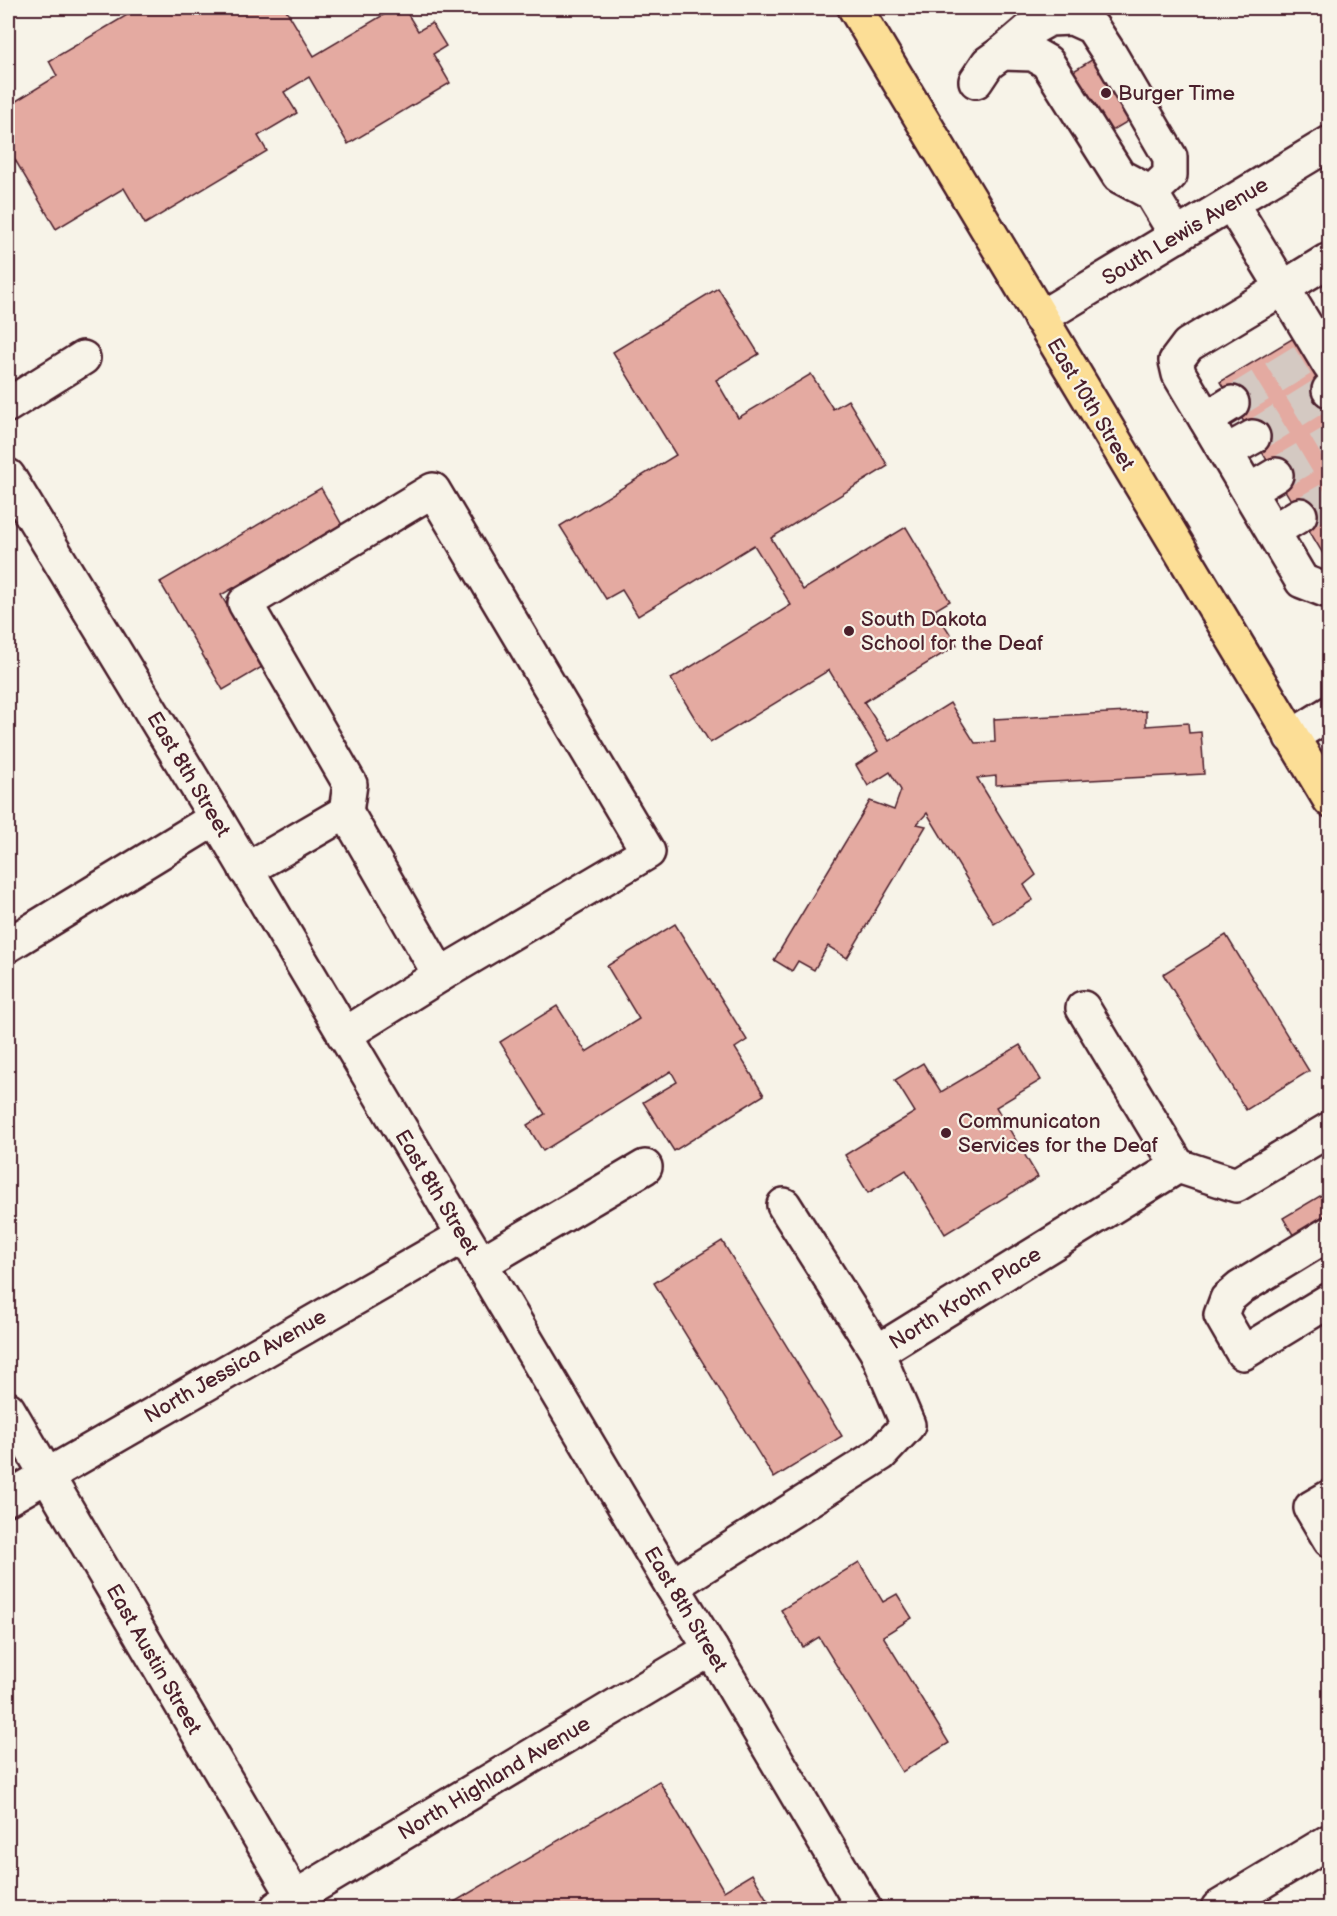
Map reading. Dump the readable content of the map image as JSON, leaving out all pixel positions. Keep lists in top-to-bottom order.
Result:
{
  "streets": {
    "main road": ["East 10th Street"],
    "street": [
      "South Lewis Avenue",
      "East 8th Street",
      "North Krohn Place",
      "North Jessica Avenue",
      "East Austin Street",
      "North Highland Avenue"
    ]
  },
  "crossings": [
    ["South Lewis Avenue", "East 10th Street"],
    ["East 8th Street", "North Krohn Place"],
    ["East 8th Street", "North Jessica Avenue"],
    ["East 8th Street", "North Highland Avenue"],
    ["North Jessica Avenue", "East Austin Street"],
    ["East Austin Street", "North Highland Avenue"]
  ],
  "places": ["Burger Time", "South Dakota School for the Deaf", "Communicaton Services for the Deaf"]
}
